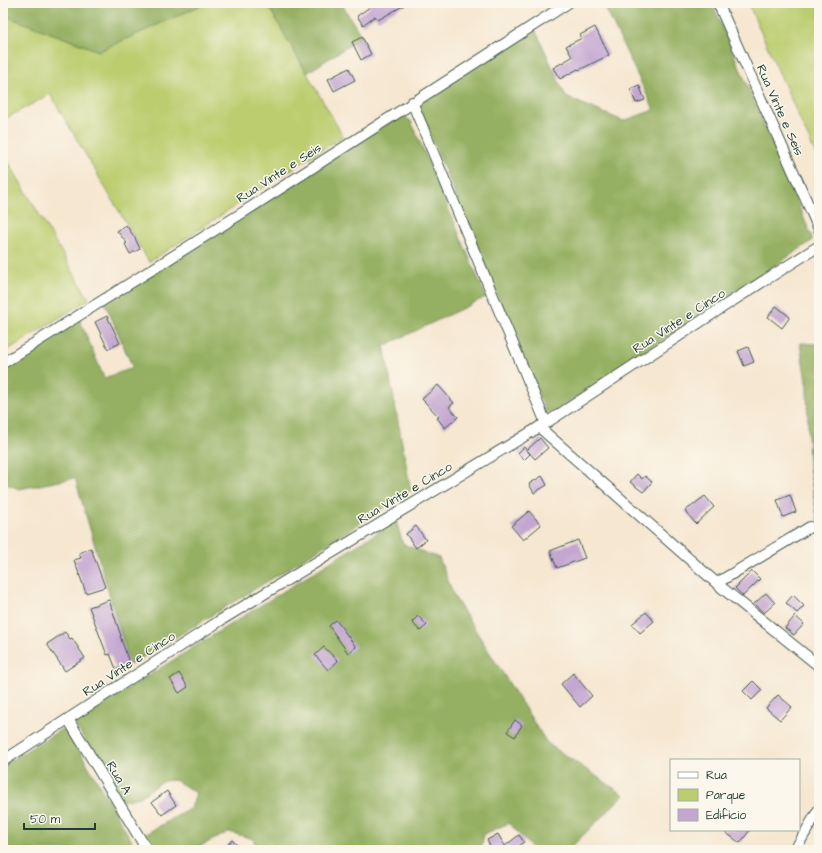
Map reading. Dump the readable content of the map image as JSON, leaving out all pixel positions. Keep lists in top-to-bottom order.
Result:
{
  "streets": {
    "street": ["Rua Vinte e Seis", "Rua Vinte e Cinco", "Rua A"]
  },
  "crossings": [
    ["Rua Vinte e Cinco", "Rua A"]
  ],
  "legend": ["Rua", "Parque", "Edifício"],
  "scale_bar": "50 m"
}
